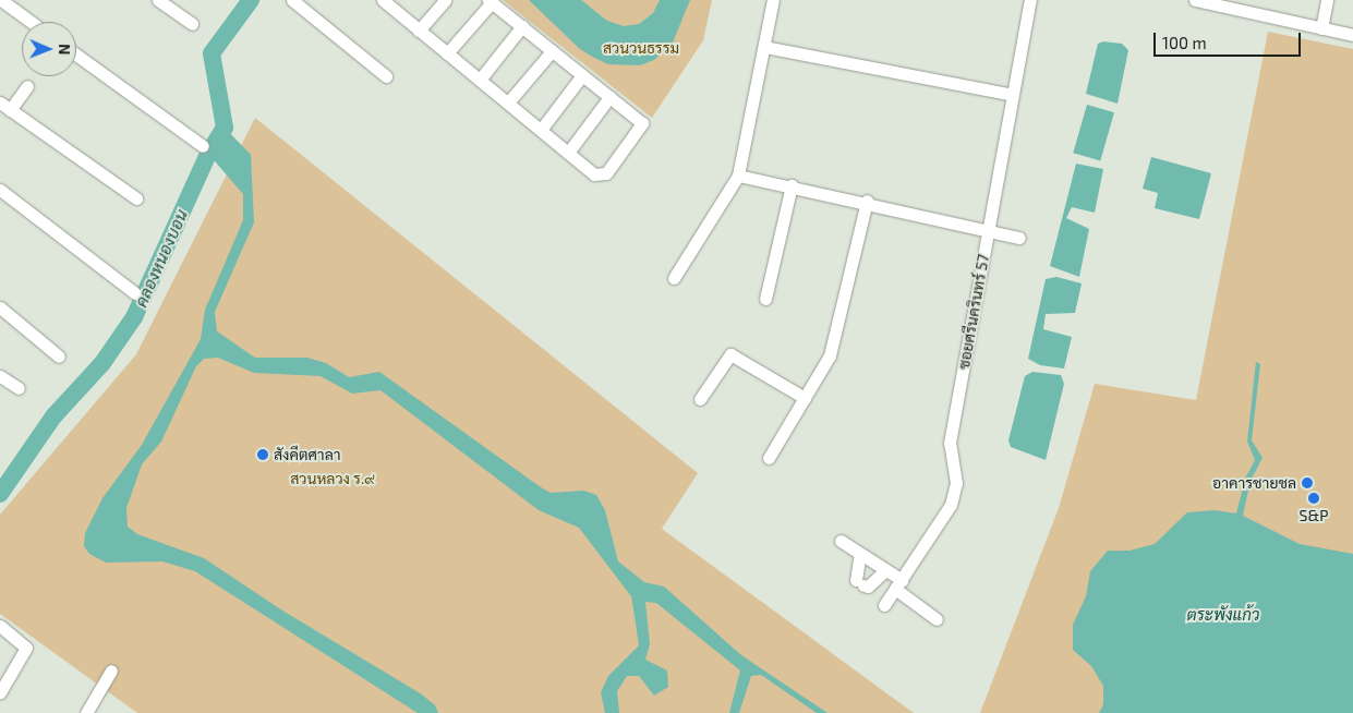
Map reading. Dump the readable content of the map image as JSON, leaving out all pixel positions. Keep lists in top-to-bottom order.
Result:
{
  "streets": {
    "street": ["ซอยศรีนครินทร์ 57"]
  },
  "water": ["คลองหนองบอน", "ตระพังแก้ว"],
  "parks": ["สวนวนธรรม", "สวนหลวง ร.๙"],
  "places": ["สังคีตศาลา", "อาคารชายชล", "S&P"],
  "scale_bar": "100 m",
  "north": "right"
}
